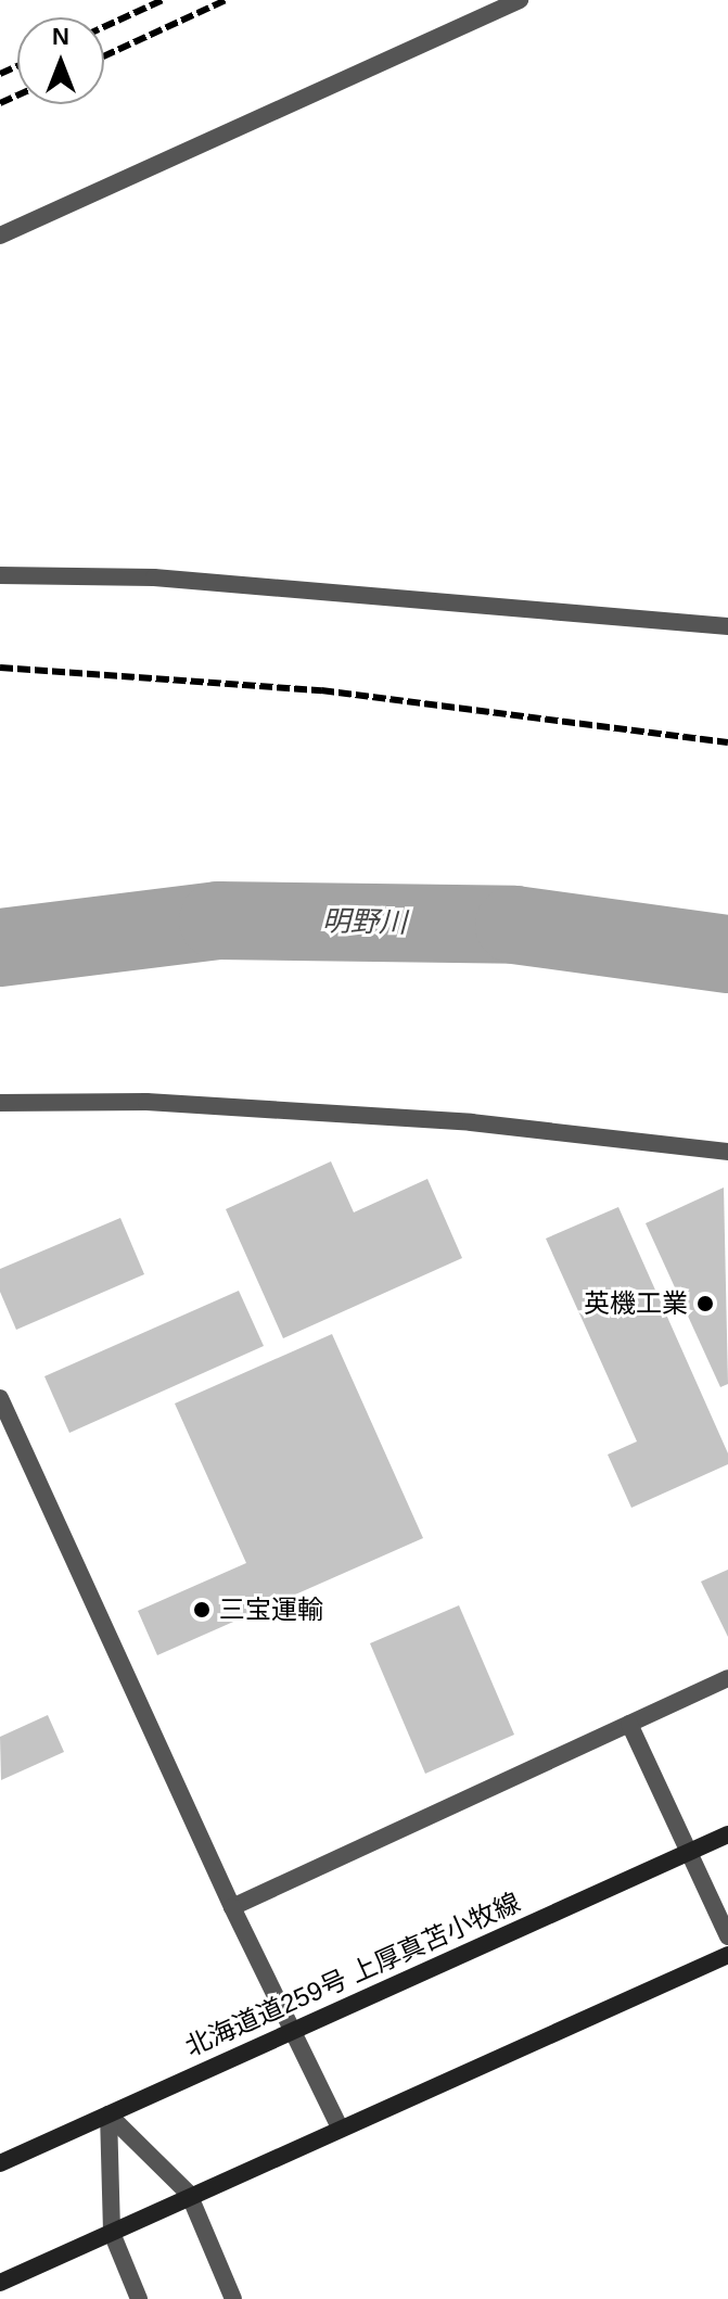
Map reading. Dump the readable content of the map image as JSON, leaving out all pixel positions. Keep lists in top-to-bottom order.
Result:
{
  "streets": {
    "main road": ["北海道道259号 上厚真苫小牧線"]
  },
  "water": ["明野川"],
  "places": ["英機工業", "三宝運輸"],
  "north": "top"
}
